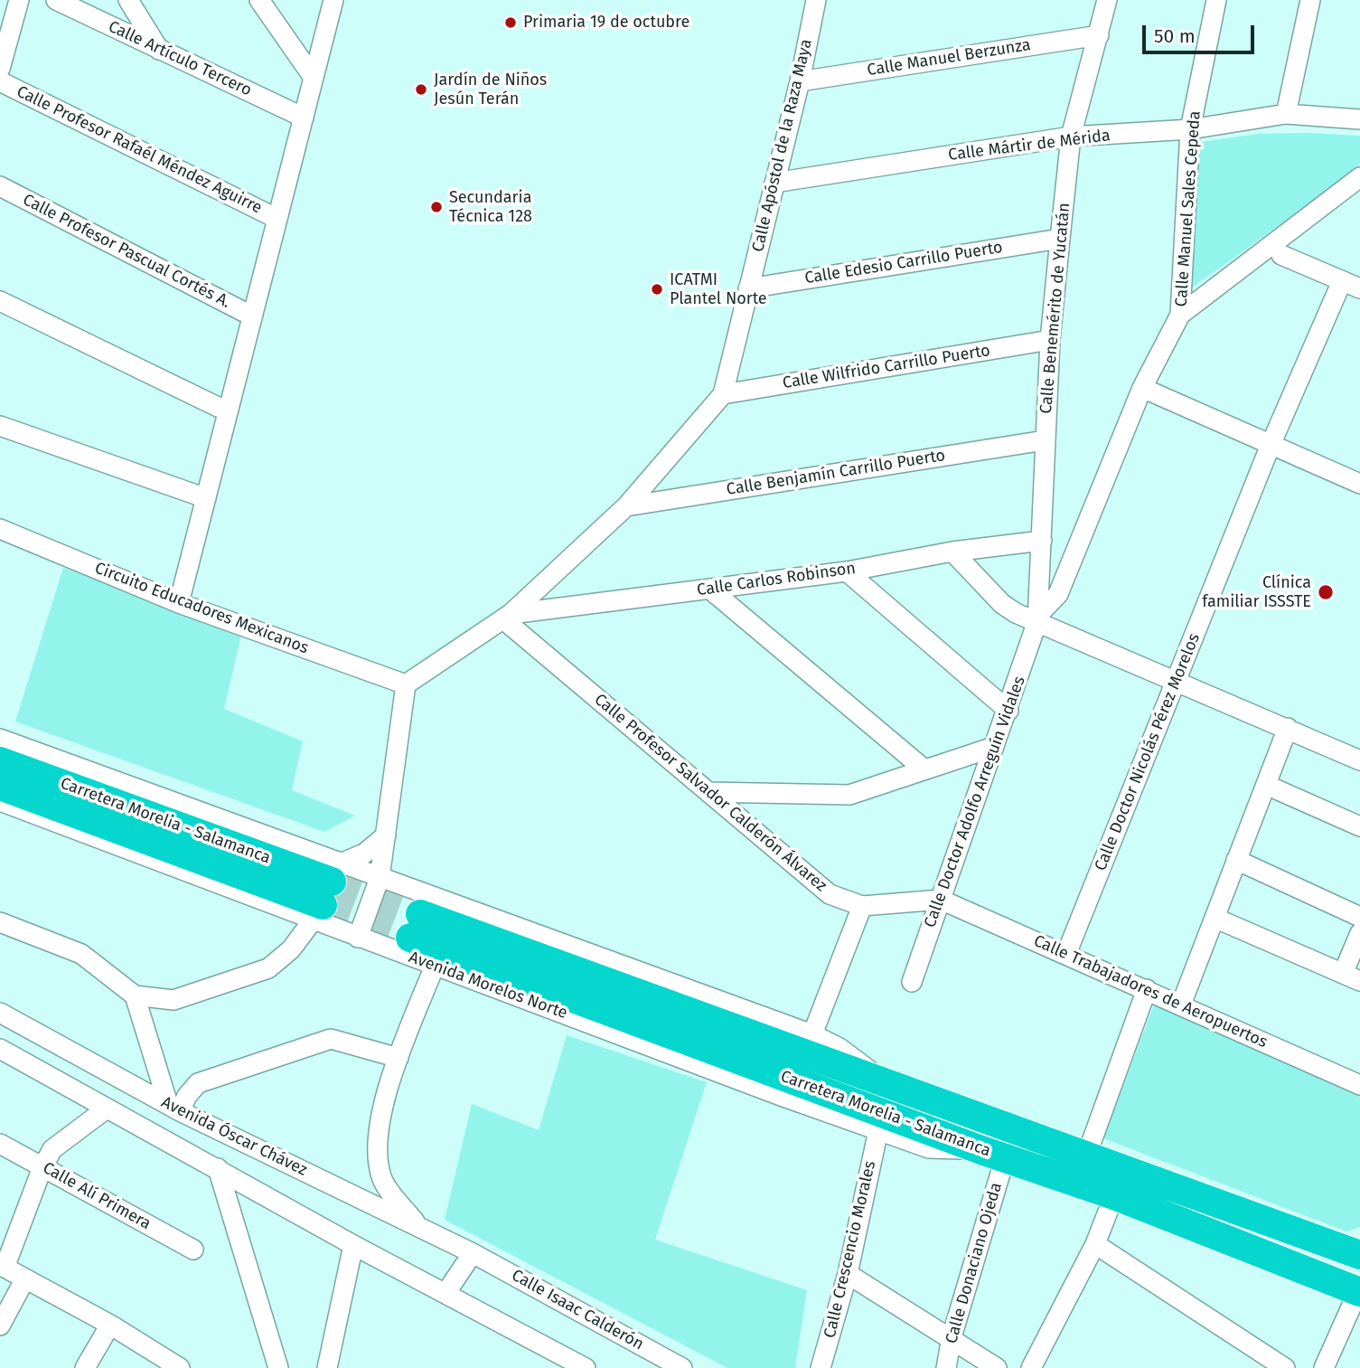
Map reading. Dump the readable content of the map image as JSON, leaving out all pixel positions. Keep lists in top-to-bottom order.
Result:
{
  "streets": {
    "highway": ["Carretera Morelia - Salamanca"],
    "street": [
      "Calle Manuel Berzunza",
      "Calle Artículo Tercero",
      "Calle Apóstol de la Raza Maya",
      "Calle Mártir de Mérida",
      "Calle Profesor Rafaél Méndez Aguirre",
      "Calle Manuel Sales Cepeda",
      "Calle Profesor Pascual Cortés A.",
      "Calle Edesio Carrillo Puerto",
      "Calle Benemérito de Yucatán",
      "Calle Wilfrido Carrillo Puerto",
      "Calle Benjamín Carrillo Puerto",
      "Calle Carlos Robinson",
      "Circuito Educadores Mexicanos",
      "Calle Doctor Nicolás Pérez Morelos",
      "Calle Profesor Salvador Calderón Álvarez",
      "Calle Doctor Adolfo Arreguín Vidales",
      "Avenida Morelos Norte",
      "Calle Trabajadores de Aeropuertos",
      "Avenida Óscar Chávez",
      "Calle Alí Primera",
      "Calle Crescencio Morales",
      "Calle Donaciano Ojeda",
      "Calle Isaac Calderón"
    ]
  },
  "crossings": [
    ["Calle Manuel Berzunza", "Calle Apóstol de la Raza Maya"],
    ["Calle Manuel Berzunza", "Calle Benemérito de Yucatán"],
    ["Calle Apóstol de la Raza Maya", "Calle Mártir de Mérida"],
    ["Calle Apóstol de la Raza Maya", "Calle Edesio Carrillo Puerto"],
    ["Calle Apóstol de la Raza Maya", "Calle Wilfrido Carrillo Puerto"],
    ["Calle Apóstol de la Raza Maya", "Calle Benjamín Carrillo Puerto"],
    ["Calle Apóstol de la Raza Maya", "Calle Carlos Robinson"],
    ["Calle Apóstol de la Raza Maya", "Circuito Educadores Mexicanos"],
    ["Calle Apóstol de la Raza Maya", "Calle Profesor Salvador Calderón Álvarez"],
    ["Calle Mártir de Mérida", "Calle Manuel Sales Cepeda"],
    ["Calle Mártir de Mérida", "Calle Benemérito de Yucatán"],
    ["Calle Manuel Sales Cepeda", "Calle Benemérito de Yucatán"],
    ["Calle Manuel Sales Cepeda", "Calle Doctor Adolfo Arreguín Vidales"],
    ["Calle Edesio Carrillo Puerto", "Calle Benemérito de Yucatán"],
    ["Calle Benemérito de Yucatán", "Calle Wilfrido Carrillo Puerto"],
    ["Calle Benemérito de Yucatán", "Calle Benjamín Carrillo Puerto"],
    ["Calle Benemérito de Yucatán", "Calle Carlos Robinson"],
    ["Calle Benemérito de Yucatán", "Calle Doctor Adolfo Arreguín Vidales"],
    ["Calle Carlos Robinson", "Calle Profesor Salvador Calderón Álvarez"],
    ["Calle Doctor Nicolás Pérez Morelos", "Calle Trabajadores de Aeropuertos"],
    ["Calle Profesor Salvador Calderón Álvarez", "Calle Doctor Adolfo Arreguín Vidales"],
    ["Calle Profesor Salvador Calderón Álvarez", "Calle Trabajadores de Aeropuertos"],
    ["Calle Doctor Adolfo Arreguín Vidales", "Calle Trabajadores de Aeropuertos"],
    ["Carretera Morelia - Salamanca", "Avenida Morelos Norte"],
    ["Carretera Morelia - Salamanca", "Calle Donaciano Ojeda"],
    ["Avenida Morelos Norte", "Calle Crescencio Morales"],
    ["Avenida Morelos Norte", "Calle Donaciano Ojeda"],
    ["Avenida Óscar Chávez", "Calle Isaac Calderón"]
  ],
  "places": [
    "Primaria 19 de octubre",
    "Jardín de Niños Jesún Terán",
    "Secundaria Técnica 128",
    "ICATMI Plantel Norte",
    "Clínica familiar ISSSTE"
  ],
  "scale_bar": "50 m"
}
